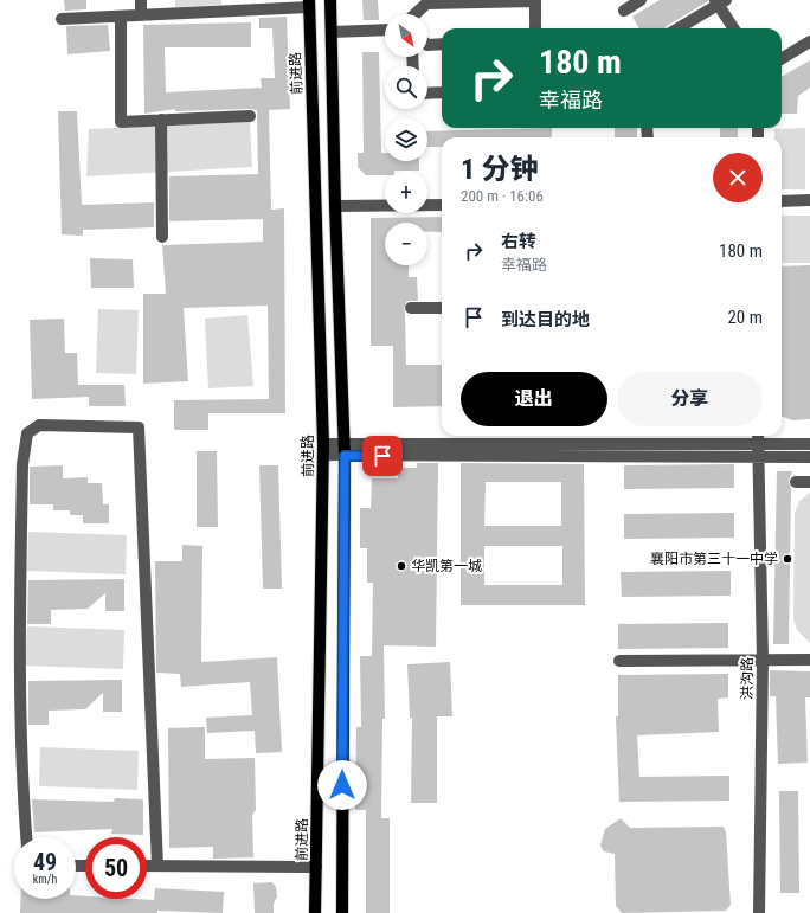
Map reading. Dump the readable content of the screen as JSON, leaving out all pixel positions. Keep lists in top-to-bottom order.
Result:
{
  "streets": {
    "main road": ["前进路"],
    "street": ["洪沟路"]
  },
  "places": ["襄阳市第三十一中学", "华凯第一城"],
  "north": "bottom right",
  "page": {
    "map_buttons": ["+", "−"],
    "turn": ["180 m", "幸福路"],
    "heading": ["1 分钟", "200 m · 16:06"],
    "list": [
      {
        "name": "右转",
        "note": "幸福路",
        "value": "180 m"
      },
      {
        "name": "到达目的地",
        "value": "20 m"
      }
    ],
    "buttons": ["退出", "分享"],
    "speed": "49 km/h",
    "limit": "50"
  }
}
